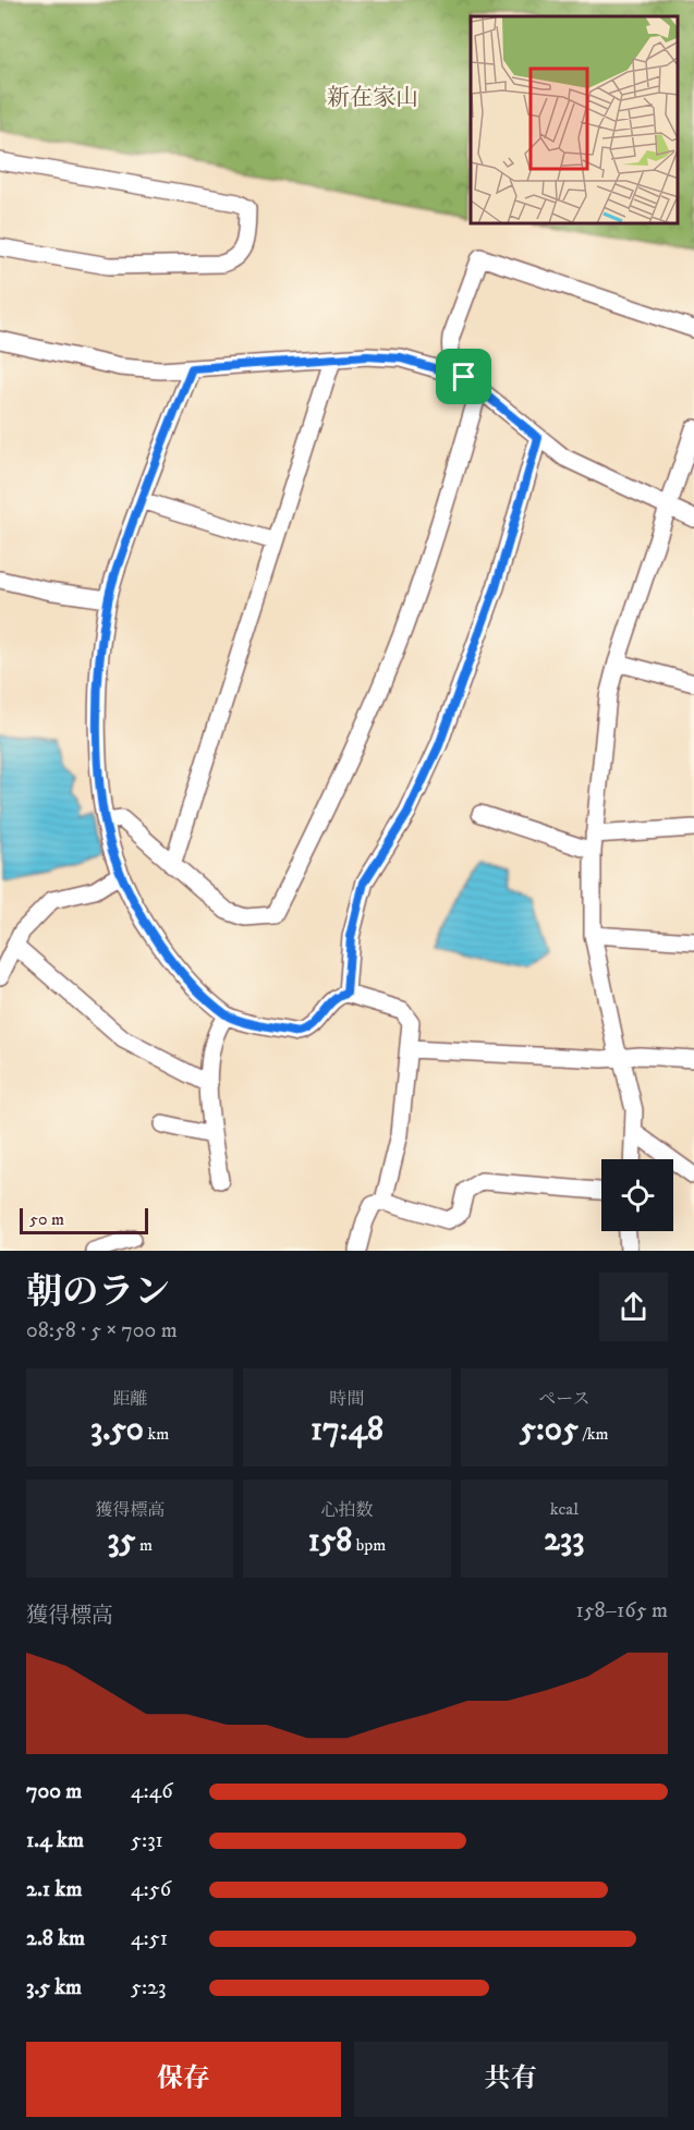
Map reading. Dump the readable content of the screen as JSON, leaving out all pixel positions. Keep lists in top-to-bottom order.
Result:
{
  "parks": ["新在家山"],
  "scale_bar": "50 m",
  "page": {
    "scale": "50 m",
    "heading": ["朝のラン", "08:58 · 5 × 700 m"],
    "stats": [
      ["距離", "3.50 km"],
      ["時間", "17:48"],
      ["ペース", "5:05 /km"],
      ["獲得標高", "35 m"],
      ["心拍数", "158 bpm"],
      ["kcal", "233"]
    ],
    "chart": ["獲得標高", "158–165 m"],
    "list": [
      {
        "name": "700 m",
        "note": "4:46"
      },
      {
        "name": "1.4 km",
        "note": "5:31"
      },
      {
        "name": "2.1 km",
        "note": "4:56"
      },
      {
        "name": "2.8 km",
        "note": "4:51"
      },
      {
        "name": "3.5 km",
        "note": "5:23"
      }
    ],
    "buttons": ["保存", "共有"]
  }
}
